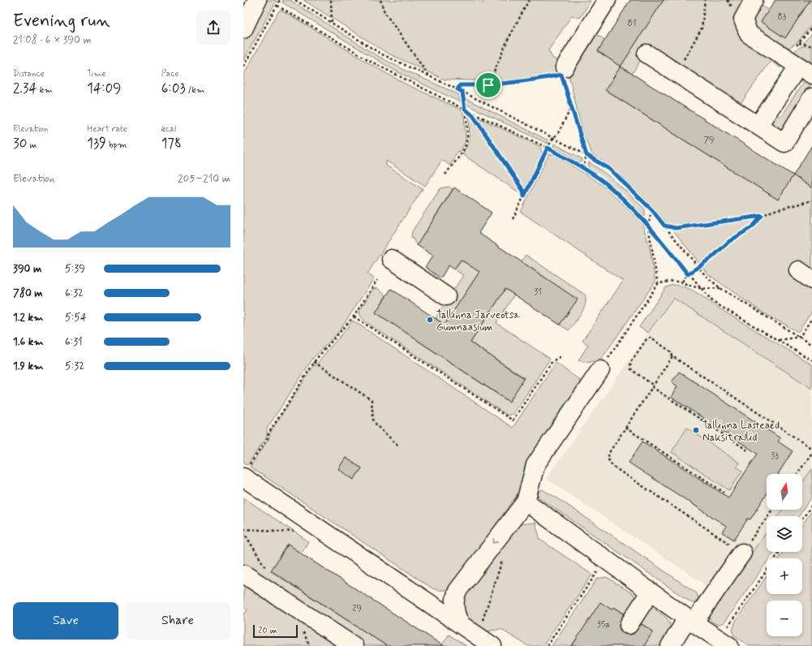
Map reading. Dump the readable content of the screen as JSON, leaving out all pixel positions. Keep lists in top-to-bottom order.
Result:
{
  "places": ["Tallinna Järveotsa Gümnaasium", "Tallinna Lasteaed Naksitrallid"],
  "house_numbers": [
    "83",
    "81",
    "79",
    "31",
    "33",
    "29",
    "35a"
  ],
  "scale_bar": "20 m",
  "north": "top",
  "page": {
    "heading": ["Evening run", "21:08 · 6 × 390 m"],
    "stats": [
      ["Distance", "2.34 km"],
      ["Time", "14:09"],
      ["Pace", "6:03 /km"],
      ["Elevation", "30 m"],
      ["Heart rate", "139 bpm"],
      ["kcal", "178"]
    ],
    "chart": ["Elevation", "205–210 m"],
    "list": [
      {
        "name": "390 m",
        "note": "5:39"
      },
      {
        "name": "780 m",
        "note": "6:32"
      },
      {
        "name": "1.2 km",
        "note": "5:54"
      },
      {
        "name": "1.6 km",
        "note": "6:31"
      },
      {
        "name": "1.9 km",
        "note": "5:32"
      }
    ],
    "map_buttons": ["+", "−"],
    "buttons": ["Save", "Share"],
    "scale": "20 m"
  }
}
